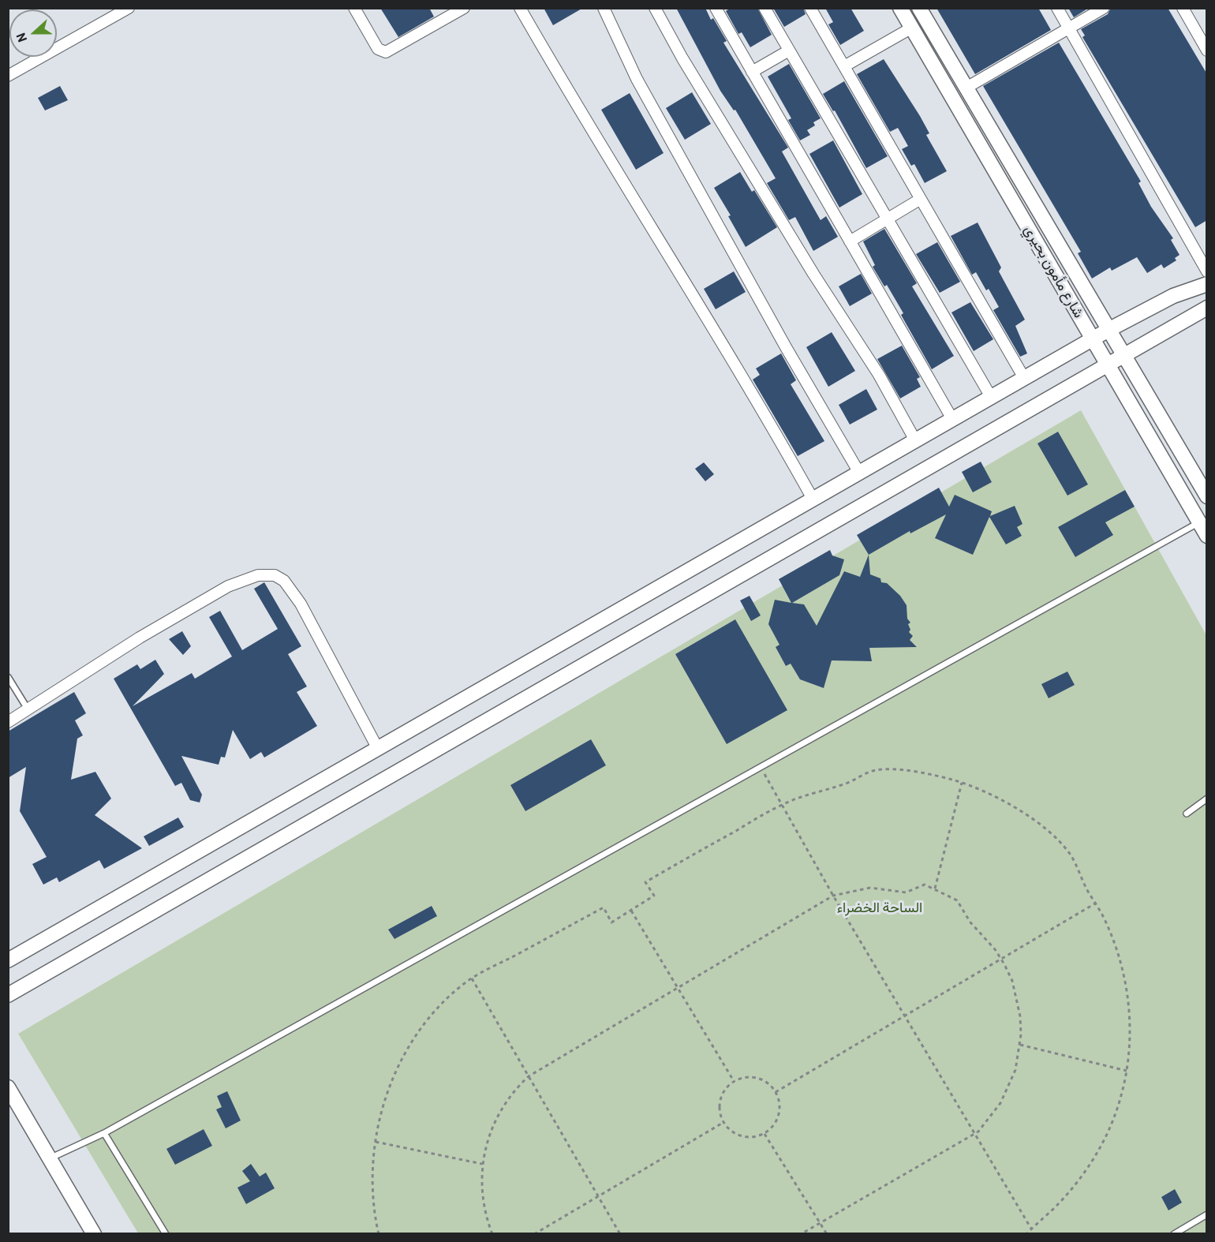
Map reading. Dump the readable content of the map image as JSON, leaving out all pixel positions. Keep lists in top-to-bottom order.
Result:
{
  "streets": {
    "street": ["شارع مأمون بحيري"]
  },
  "parks": ["الساحة الخضراء"],
  "north": "left"
}
